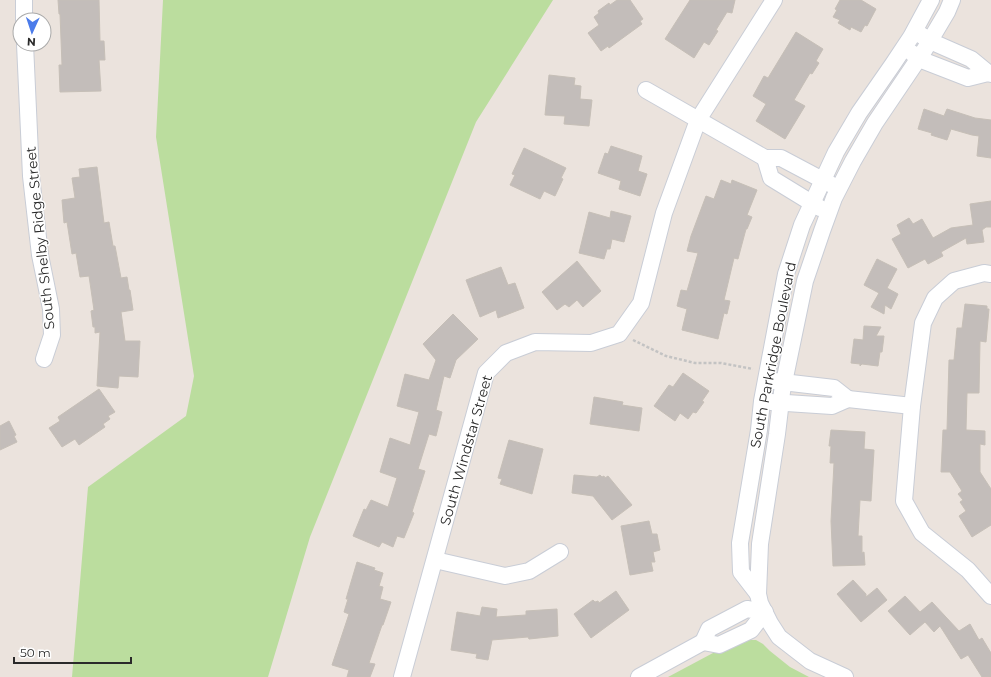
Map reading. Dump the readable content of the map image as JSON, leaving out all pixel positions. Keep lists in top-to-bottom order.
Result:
{
  "streets": {
    "street": ["South Shelby Ridge Street", "South Parkridge Boulevard", "South Windstar Street"]
  },
  "scale_bar": "50 m",
  "north": "bottom"
}
